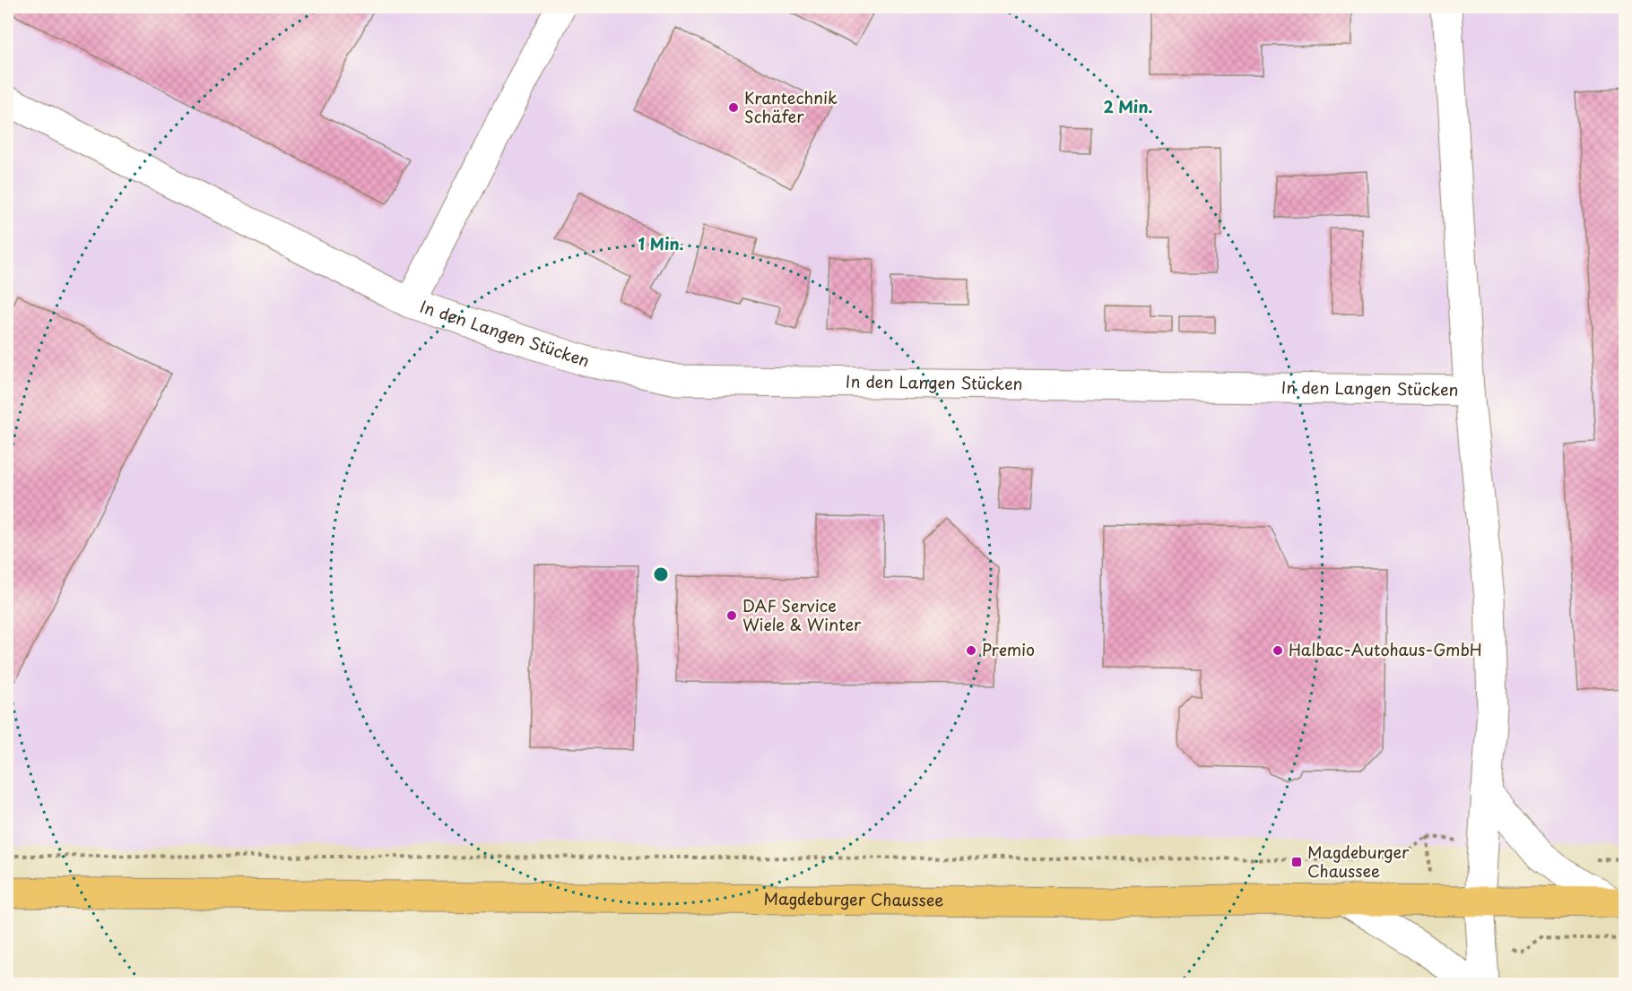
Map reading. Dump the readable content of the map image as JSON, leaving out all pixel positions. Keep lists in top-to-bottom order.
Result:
{
  "streets": {
    "main road": ["Magdeburger Chaussee"],
    "street": ["In den Langen Stücken"]
  },
  "crossings": [
    ["In den Langen Stücken", "Magdeburger Chaussee"]
  ],
  "places": {
    "other": [
      "Krantechnik Schäfer",
      "DAF Service Wiele & Winter",
      "Premio",
      "Halbac-Autohaus-GmbH"
    ],
    "transit": ["Magdeburger Chaussee"]
  },
  "rings": ["2 Min.", "1 Min."]
}
